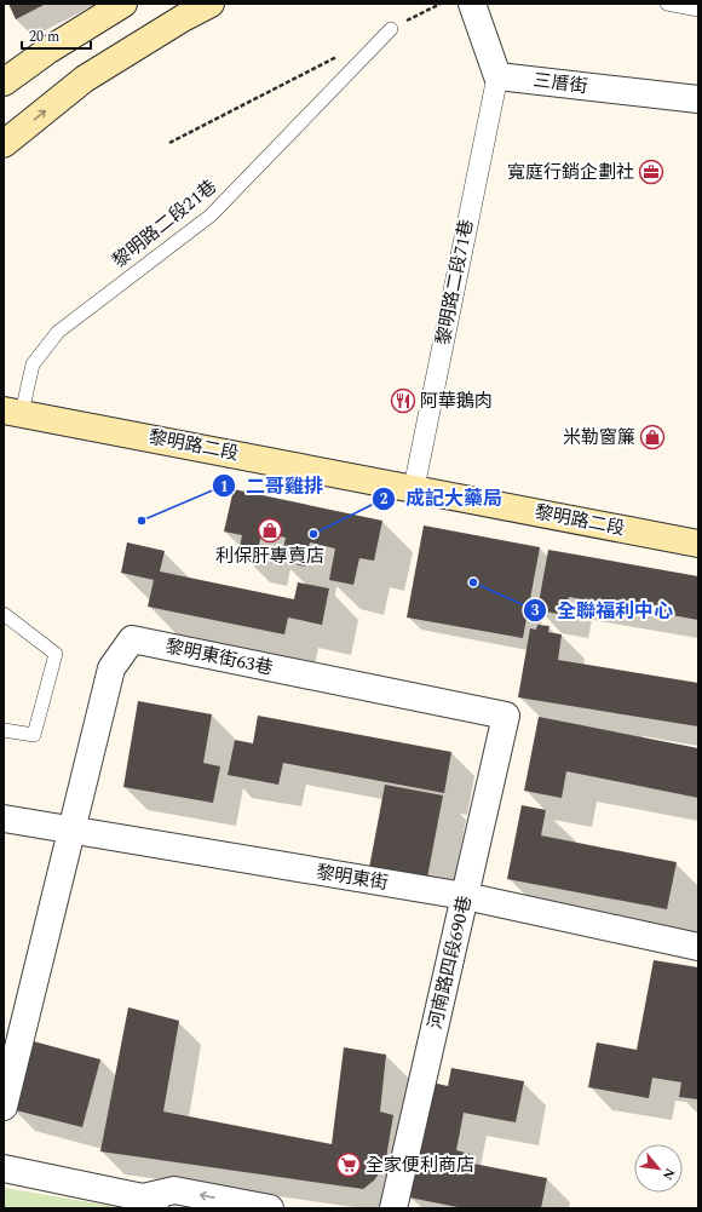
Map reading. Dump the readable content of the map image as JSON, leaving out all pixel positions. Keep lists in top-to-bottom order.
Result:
{
  "streets": {
    "main road": ["黎明路二段"],
    "street": [
      "三厝街",
      "黎明路二段71巷",
      "黎明東街63巷",
      "黎明東街",
      "河南路四段690巷"
    ],
    "lane": ["黎明路二段21巷"]
  },
  "crossings": [
    ["三厝街", "黎明路二段71巷"],
    ["黎明路二段21巷", "黎明路二段"],
    ["黎明路二段71巷", "黎明路二段"],
    ["黎明東街63巷", "黎明東街"],
    ["黎明東街63巷", "河南路四段690巷"],
    ["黎明東街", "河南路四段690巷"]
  ],
  "places": {
    "office": ["寬庭行銷企劃社"],
    "restaurant": ["阿華鵝肉"],
    "shop": ["米勒窗簾", "利保肝專賣店"],
    "other": ["二哥雞排", "成記大藥局", "全聯福利中心"],
    "supermarket": ["全家便利商店"]
  },
  "scale_bar": "20 m",
  "north": "bottom right"
}
